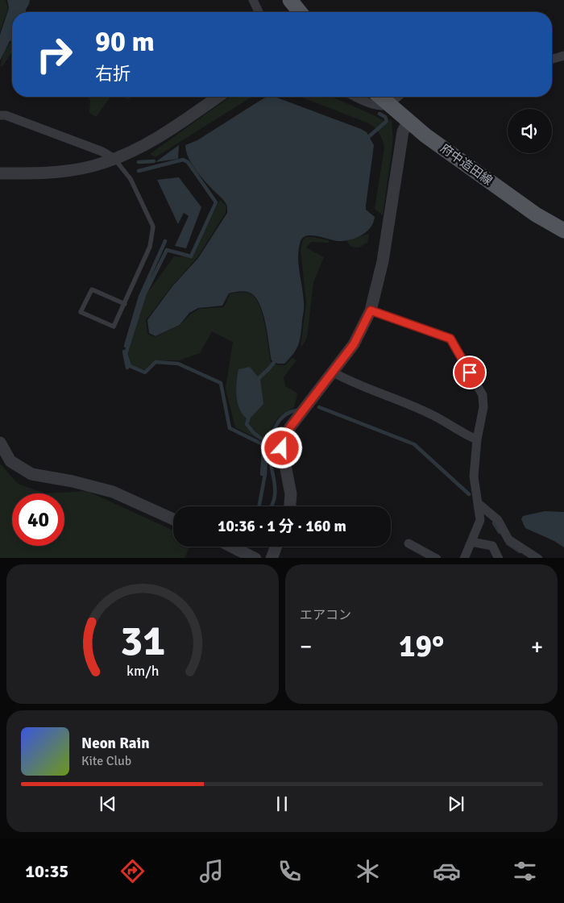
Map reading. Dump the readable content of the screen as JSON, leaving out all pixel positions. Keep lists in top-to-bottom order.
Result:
{
  "streets": {
    "main road": ["府中造田線"]
  },
  "page": {
    "turn": ["90 m", "右折"],
    "limit": "40",
    "trip": "10:36 · 1 分 · 160 m",
    "tile": "エアコン",
    "heat": ["−", "19°", "+"],
    "song": ["Neon Rain", "Kite Club"],
    "tabs": "10:35",
    "gauge": ["31", "km/h"]
  }
}
